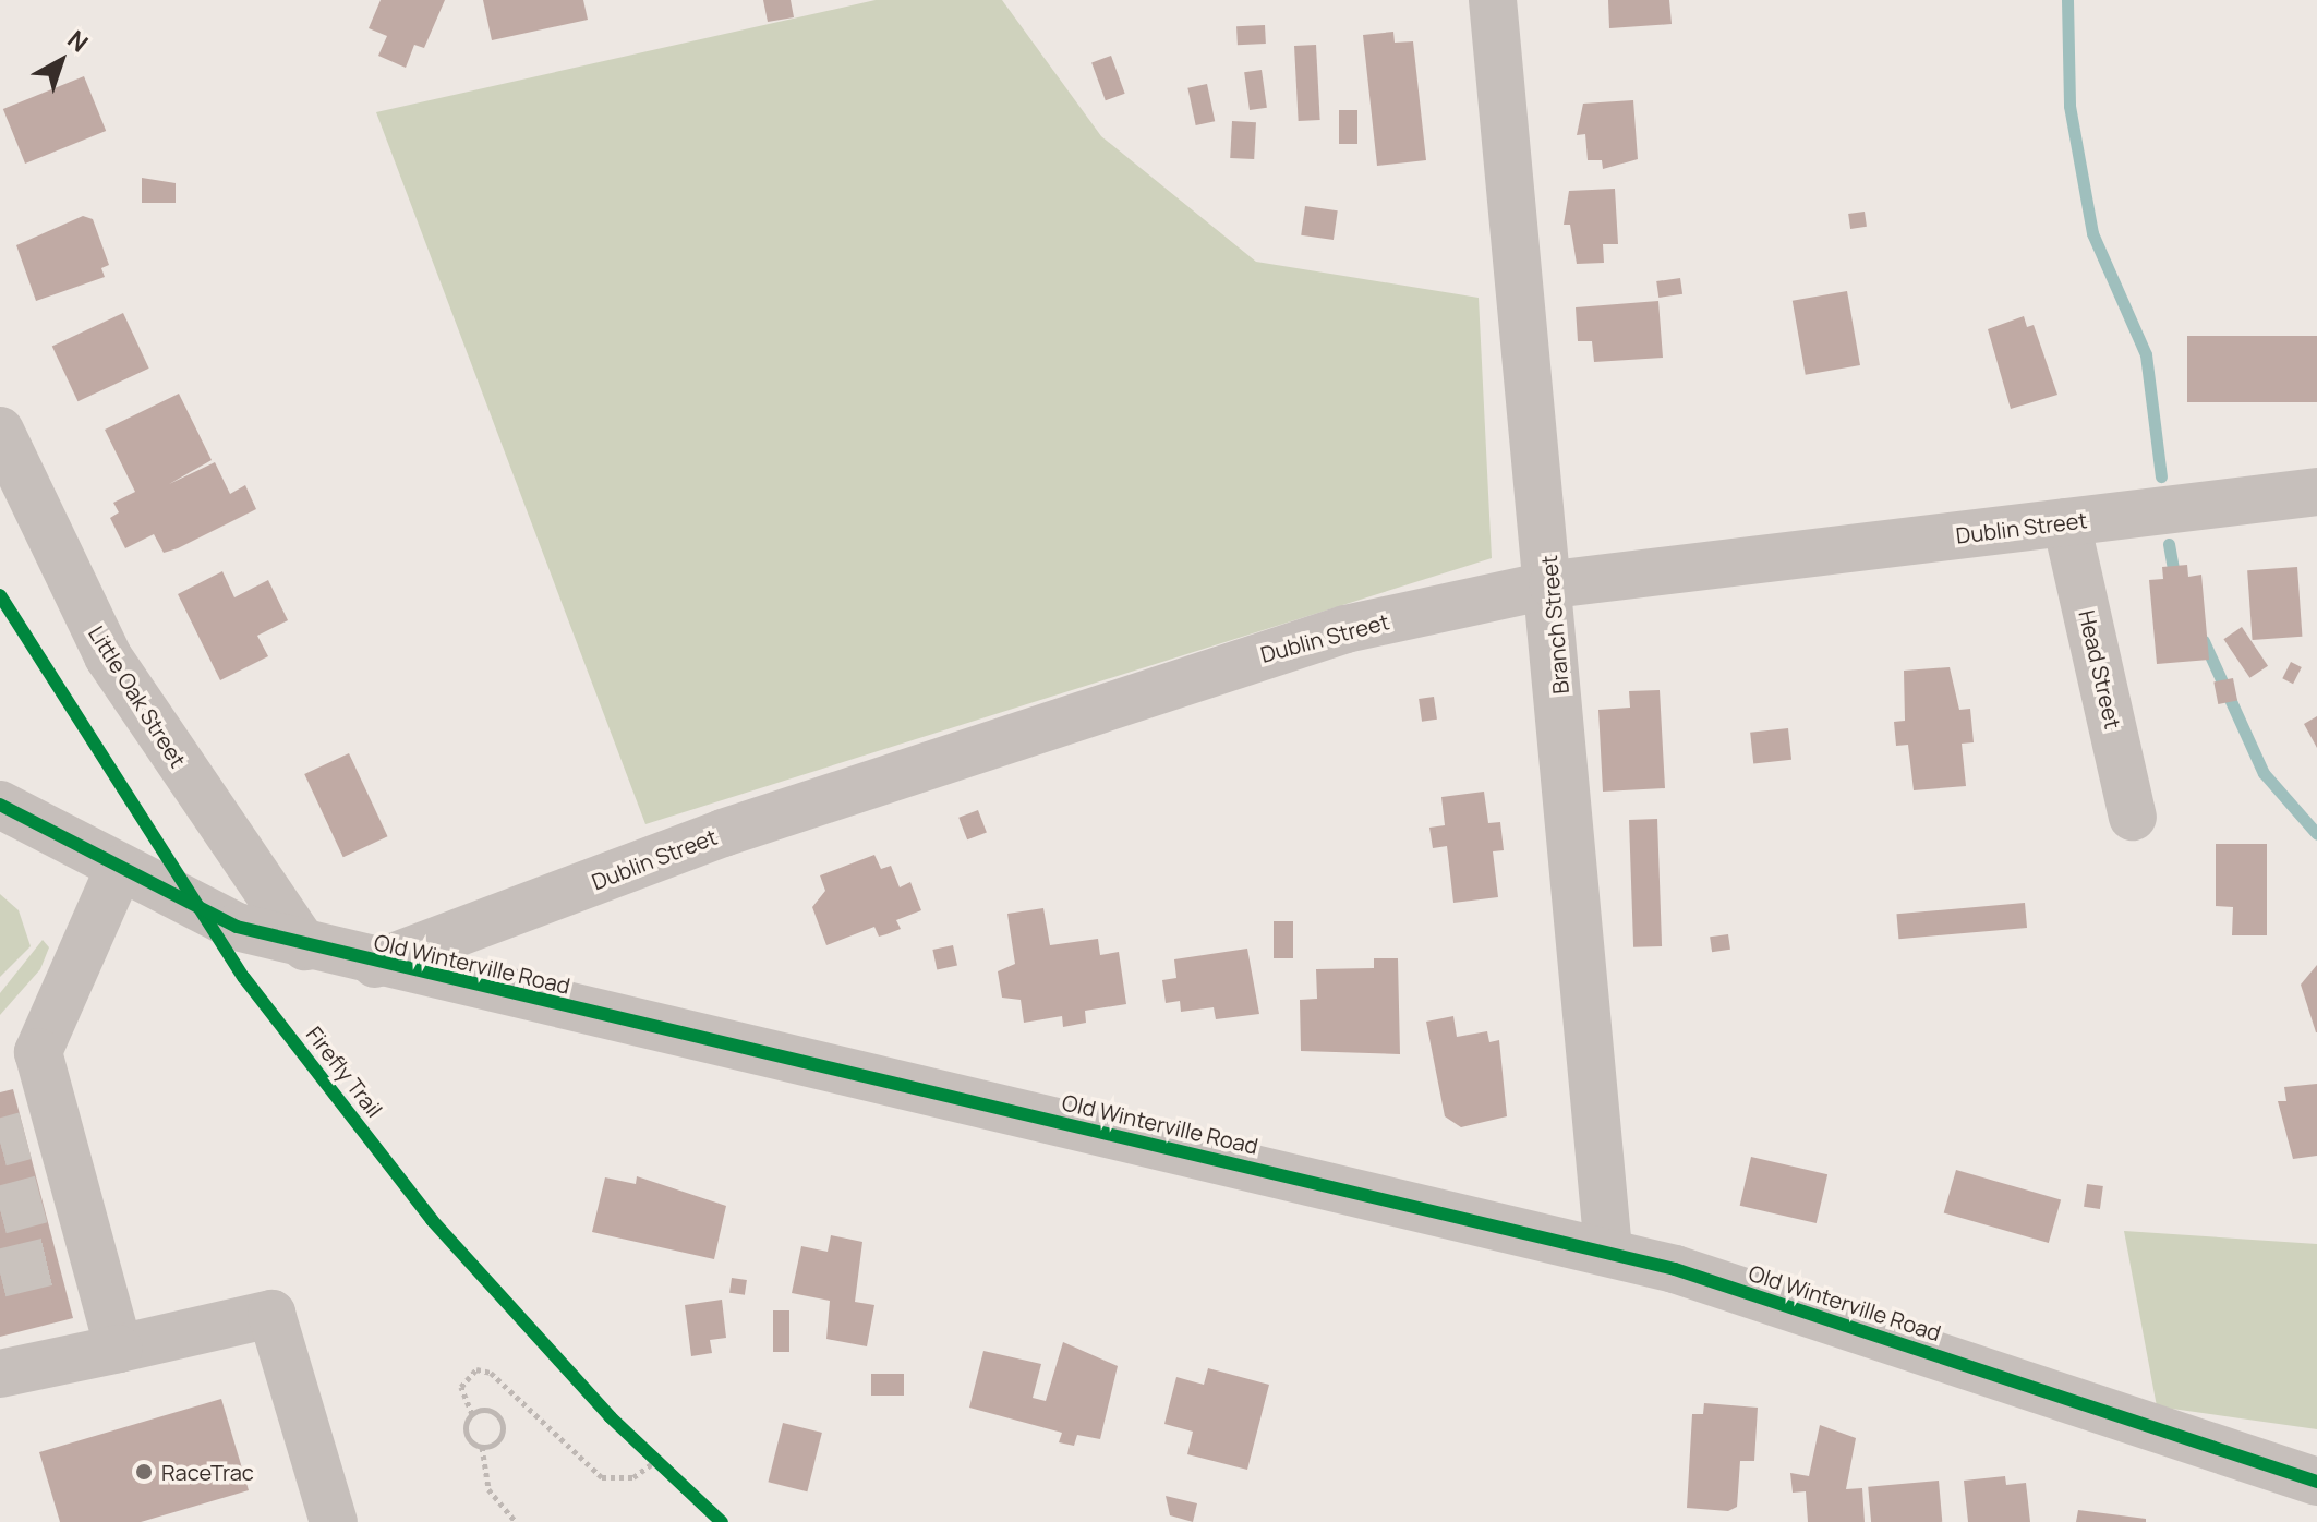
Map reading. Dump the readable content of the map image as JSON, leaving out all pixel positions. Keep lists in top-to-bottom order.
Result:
{
  "streets": {
    "street": [
      "Dublin Street",
      "Branch Street",
      "Head Street",
      "Little Oak Street",
      "Old Winterville Road"
    ],
    "cycle path": ["Firefly Trail"]
  },
  "crossings": [
    ["Dublin Street", "Branch Street"],
    ["Dublin Street", "Head Street"],
    ["Dublin Street", "Old Winterville Road"],
    ["Branch Street", "Old Winterville Road"],
    ["Little Oak Street", "Old Winterville Road"]
  ],
  "places": ["RaceTrac"],
  "north": "top right"
}
